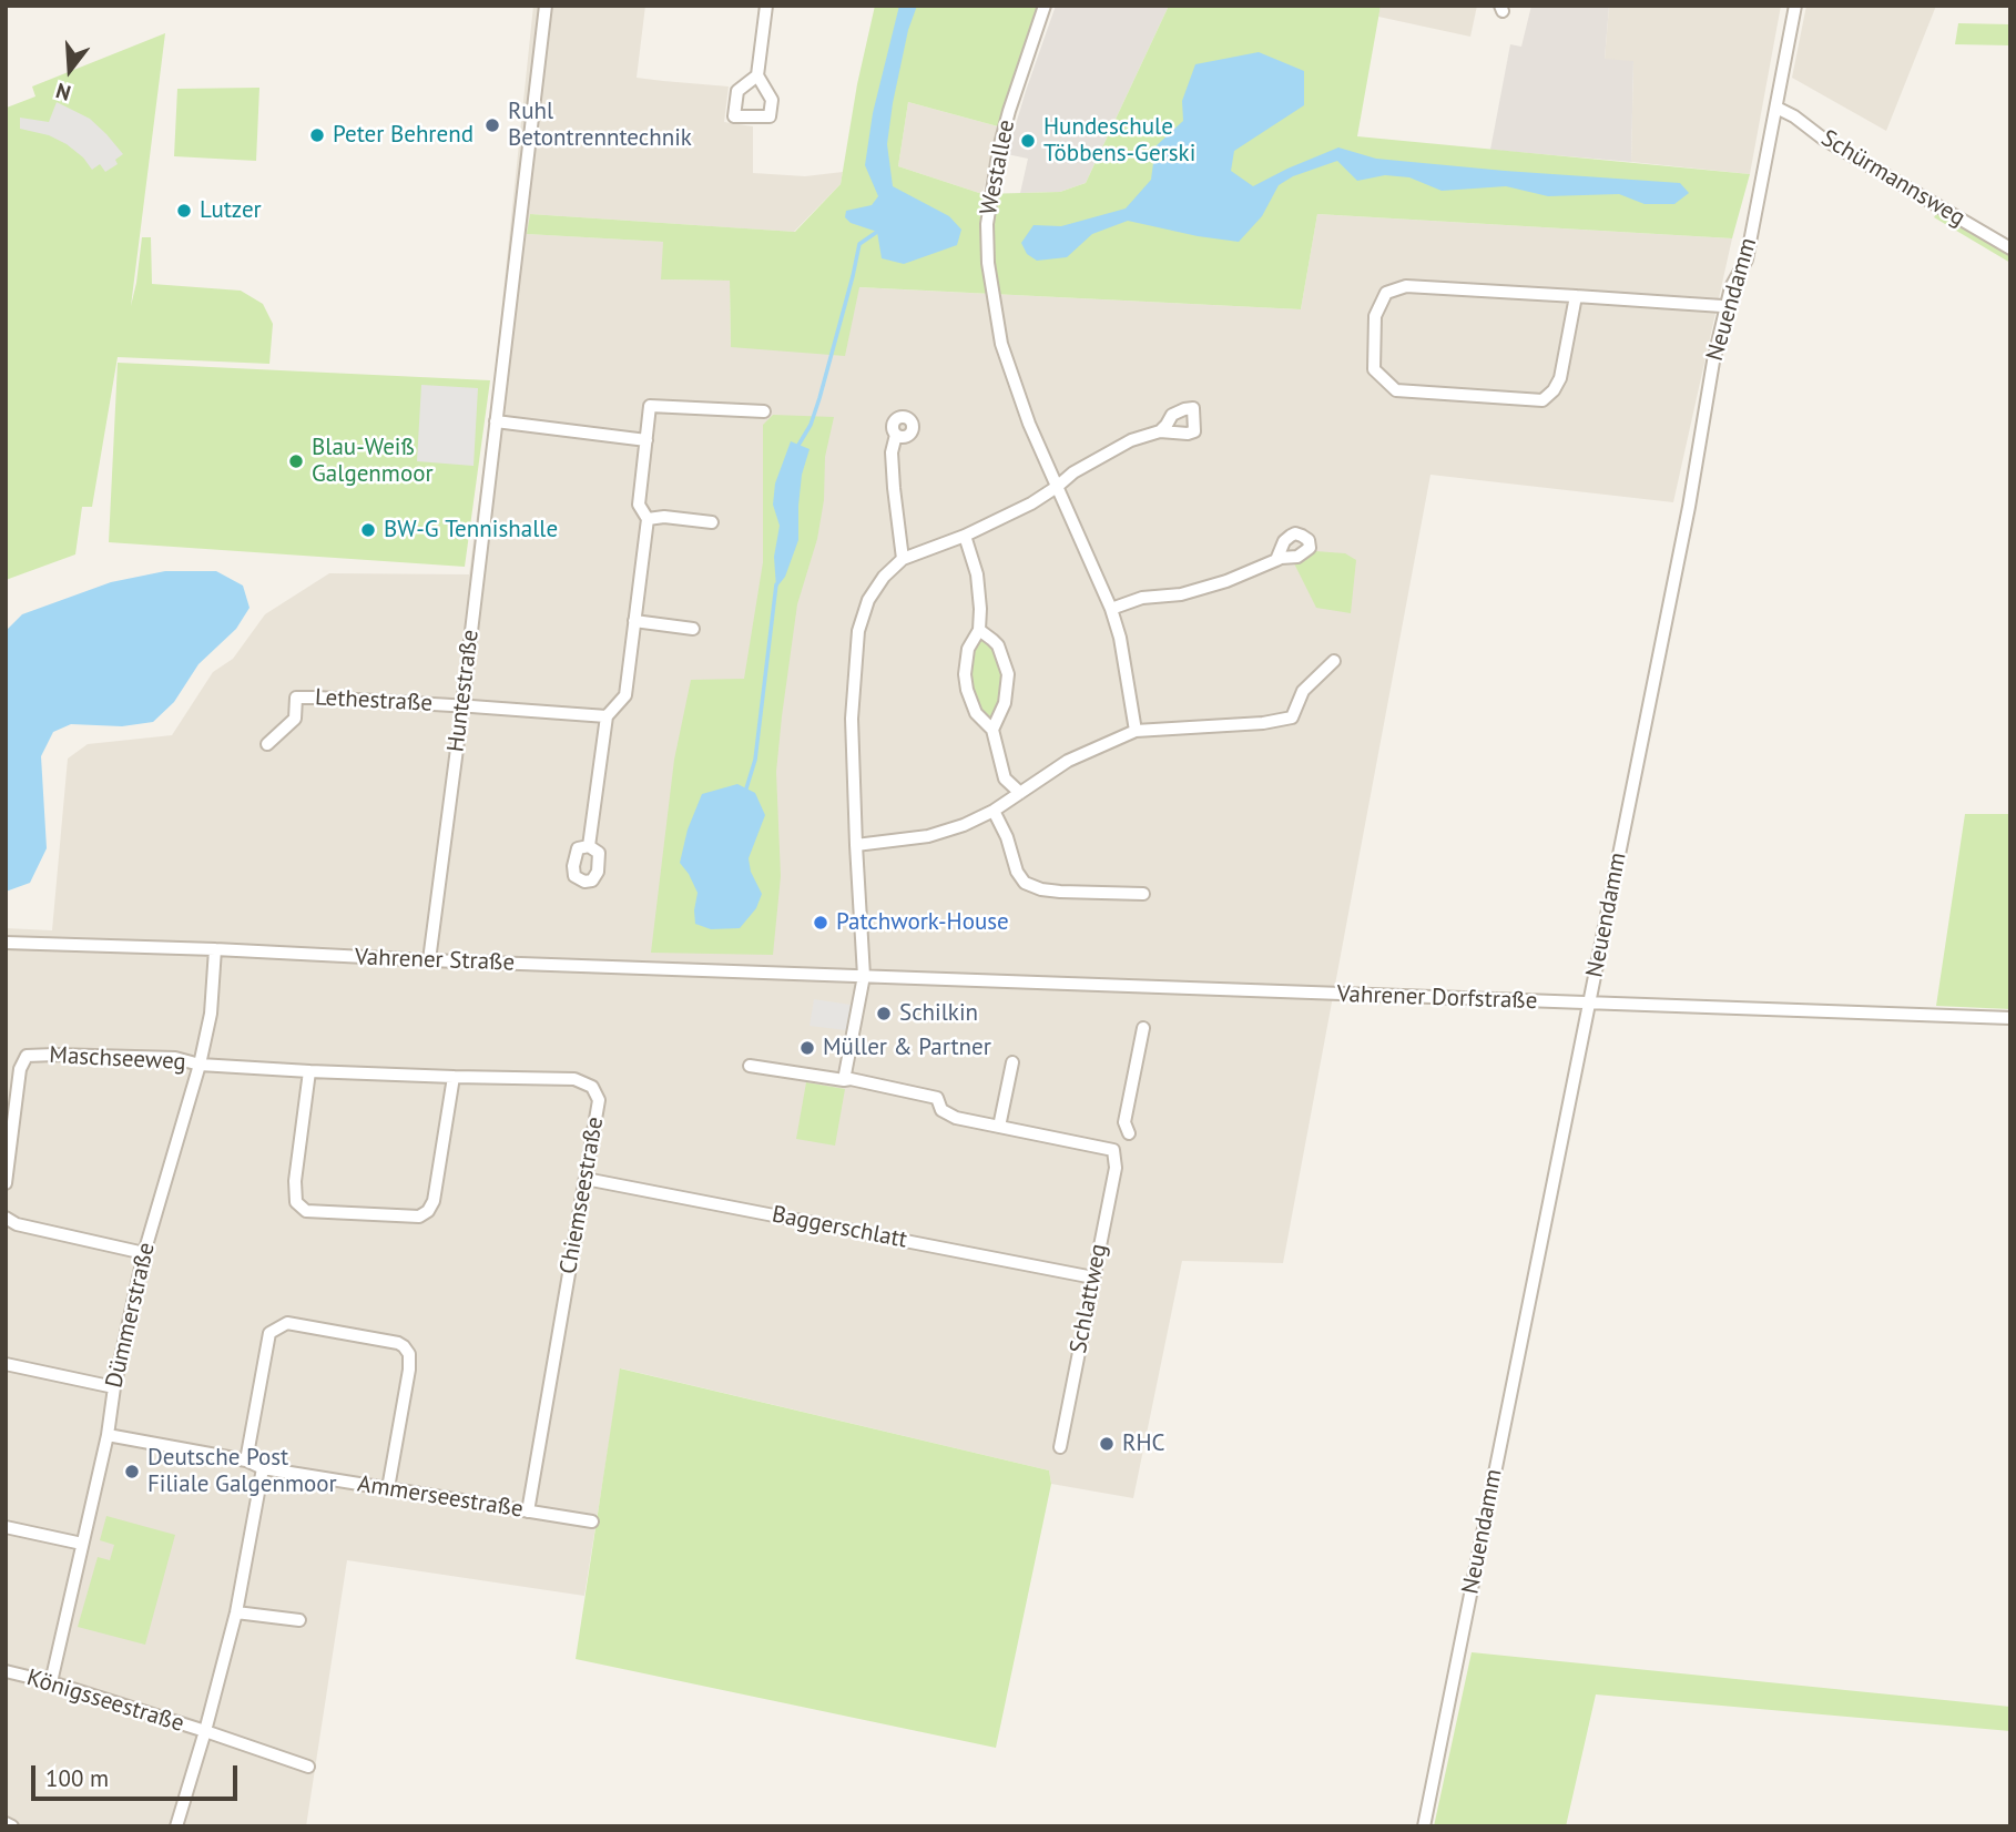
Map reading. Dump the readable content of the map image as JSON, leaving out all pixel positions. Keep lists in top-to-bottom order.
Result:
{
  "streets": {
    "street": [
      "Westallee",
      "Schürmannsweg",
      "Neuendamm",
      "Huntestraße",
      "Lethestraße",
      "Vahrener Straße",
      "Vahrener Dorfstraße",
      "Maschseeweg",
      "Chiemseestraße",
      "Baggerschlatt",
      "Schlattweg",
      "Dümmerstraße",
      "Ammerseestraße",
      "Königsseestraße"
    ]
  },
  "crossings": [
    ["Schürmannsweg", "Neuendamm"],
    ["Neuendamm", "Vahrener Dorfstraße"],
    ["Huntestraße", "Lethestraße"],
    ["Huntestraße", "Vahrener Straße"],
    ["Vahrener Straße", "Vahrener Dorfstraße"],
    ["Vahrener Straße", "Dümmerstraße"],
    ["Maschseeweg", "Chiemseestraße"],
    ["Maschseeweg", "Dümmerstraße"],
    ["Chiemseestraße", "Baggerschlatt"],
    ["Chiemseestraße", "Dümmerstraße"],
    ["Chiemseestraße", "Ammerseestraße"],
    ["Baggerschlatt", "Schlattweg"],
    ["Dümmerstraße", "Ammerseestraße"],
    ["Dümmerstraße", "Königsseestraße"]
  ],
  "places": [
    "Ruhl Betontrenntechnik",
    "Peter Behrend",
    "Hundeschule Többens-Gerski",
    "Lutzer",
    "Blau-Weiß Galgenmoor",
    "BW-G Tennishalle",
    "Patchwork-House",
    "Schilkin",
    "Müller & Partner",
    "RHC",
    "Deutsche Post Filiale Galgenmoor"
  ],
  "scale_bar": "100 m",
  "north": "bottom"
}
